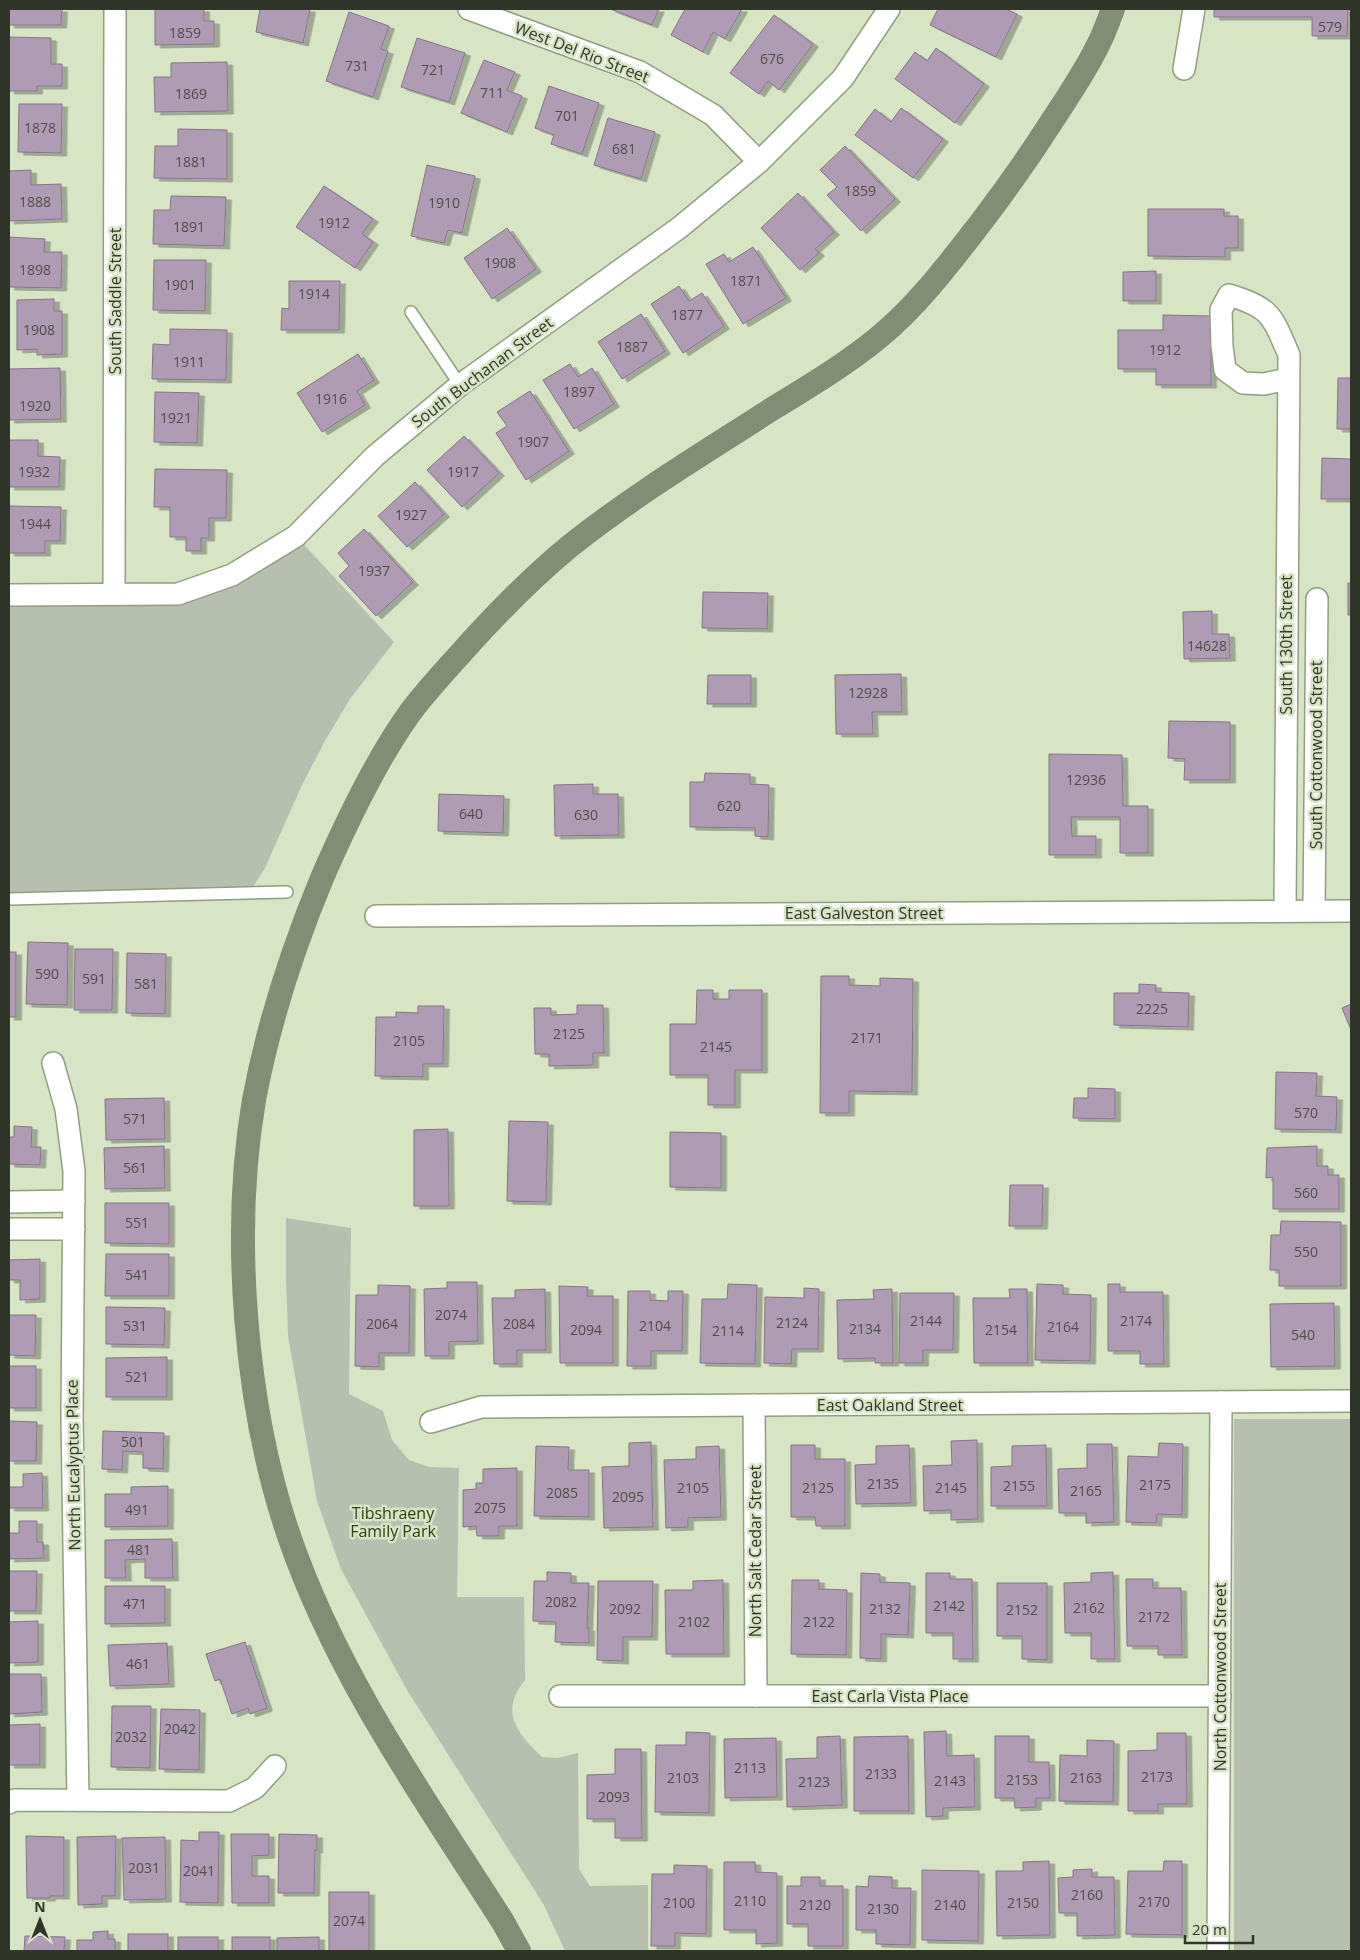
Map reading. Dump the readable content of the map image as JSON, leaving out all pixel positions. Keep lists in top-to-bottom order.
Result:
{
  "streets": {
    "street": [
      "West Del Rio Street",
      "South Saddle Street",
      "South Buchanan Street",
      "South 130th Street",
      "South Cottonwood Street",
      "East Galveston Street",
      "East Oakland Street",
      "North Eucalyptus Place",
      "North Salt Cedar Street",
      "North Cottonwood Street",
      "East Carla Vista Place"
    ]
  },
  "crossings": [
    ["West Del Rio Street", "South Buchanan Street"],
    ["South Saddle Street", "South Buchanan Street"],
    ["South 130th Street", "East Galveston Street"],
    ["South Cottonwood Street", "East Galveston Street"],
    ["East Oakland Street", "North Salt Cedar Street"],
    ["East Oakland Street", "North Cottonwood Street"],
    ["North Salt Cedar Street", "East Carla Vista Place"],
    ["North Cottonwood Street", "East Carla Vista Place"]
  ],
  "parks": ["Tibshraeny Family Park"],
  "house_numbers": [
    "579",
    "1859",
    "676",
    "731",
    "721",
    "711",
    "1869",
    "701",
    "1878",
    "681",
    "1881",
    "1859",
    "1888",
    "1910",
    "1912",
    "1891",
    "1908",
    "1898",
    "1871",
    "1901",
    "1914",
    "1877",
    "1908",
    "1887",
    "1912",
    "1911",
    "1897",
    "1916",
    "1920",
    "1921",
    "1907",
    "1932",
    "1917",
    "1927",
    "1944",
    "1937",
    "14628",
    "12928",
    "12936",
    "620",
    "640",
    "630",
    "590",
    "591",
    "581",
    "2225",
    "2125",
    "2171",
    "2105",
    "2145",
    "570",
    "571",
    "561",
    "560",
    "551",
    "550",
    "541",
    "2074",
    "2144",
    "2174",
    "2124",
    "2064",
    "2084",
    "531",
    "2104",
    "2164",
    "2134",
    "2094",
    "2154",
    "2114",
    "540",
    "521",
    "501",
    "2135",
    "2175",
    "2155",
    "2105",
    "2125",
    "2145",
    "2165",
    "2085",
    "2095",
    "2075",
    "491",
    "481",
    "2082",
    "471",
    "2142",
    "2162",
    "2092",
    "2132",
    "2152",
    "2172",
    "2102",
    "2122",
    "461",
    "2042",
    "2032",
    "2113",
    "2133",
    "2173",
    "2103",
    "2163",
    "2153",
    "2143",
    "2123",
    "2093",
    "2031",
    "2041",
    "2160",
    "2110",
    "2170",
    "2100",
    "2150",
    "2120",
    "2140",
    "2130",
    "2074"
  ],
  "scale_bar": "20 m",
  "north": "top"
}
